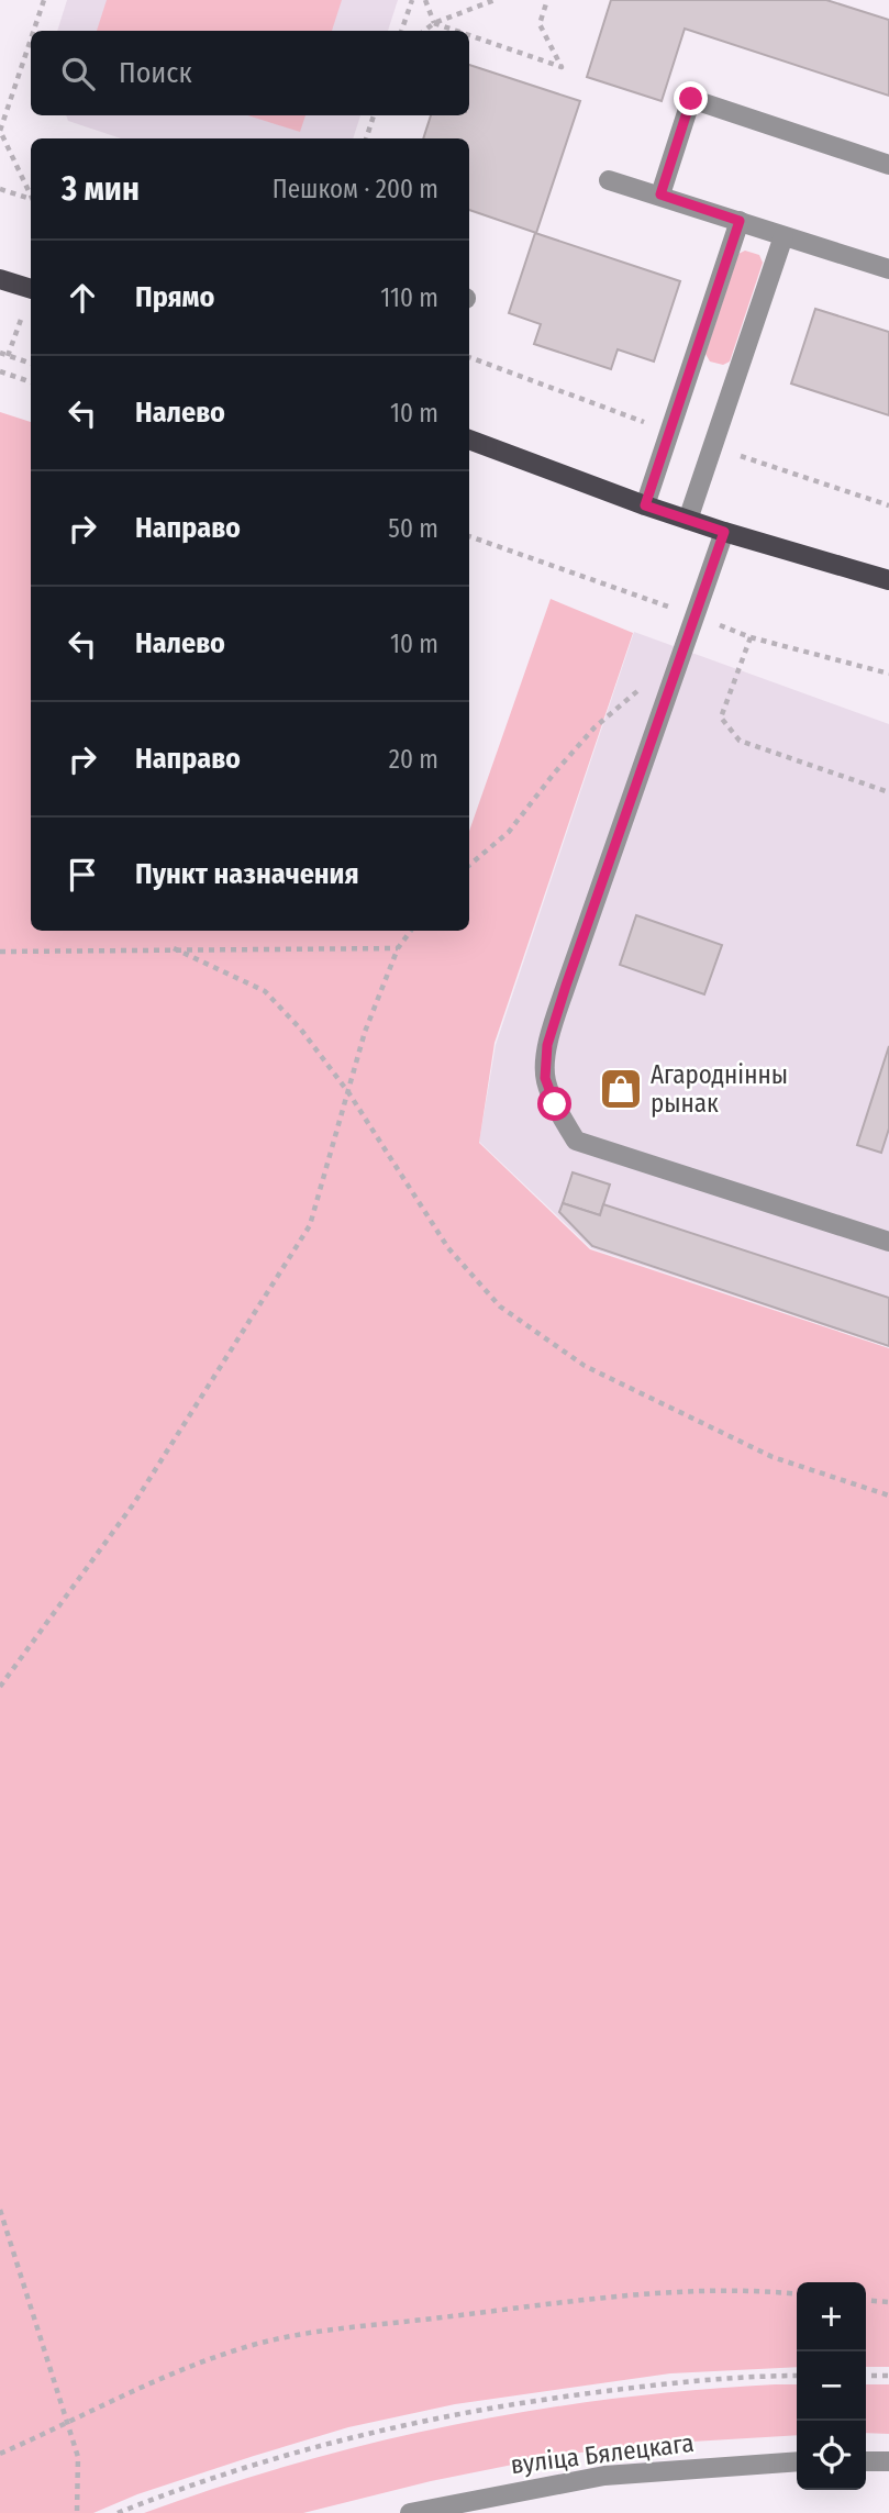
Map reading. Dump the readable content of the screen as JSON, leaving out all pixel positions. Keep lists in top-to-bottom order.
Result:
{
  "streets": {
    "street": ["вуліца Бялецкага"]
  },
  "places": {
    "shop": ["Агароднінны рынак"]
  },
  "page": {
    "search": "Поиск",
    "heading": ["3 мин", "Пешком · 200 m"],
    "list": [
      ["Прямо", "110 m"],
      ["Налево", "10 m"],
      ["Направо", "50 m"],
      ["Налево", "10 m"],
      ["Направо", "20 m"],
      "Пункт назначения"
    ],
    "map_buttons": ["+", "−"]
  }
}
